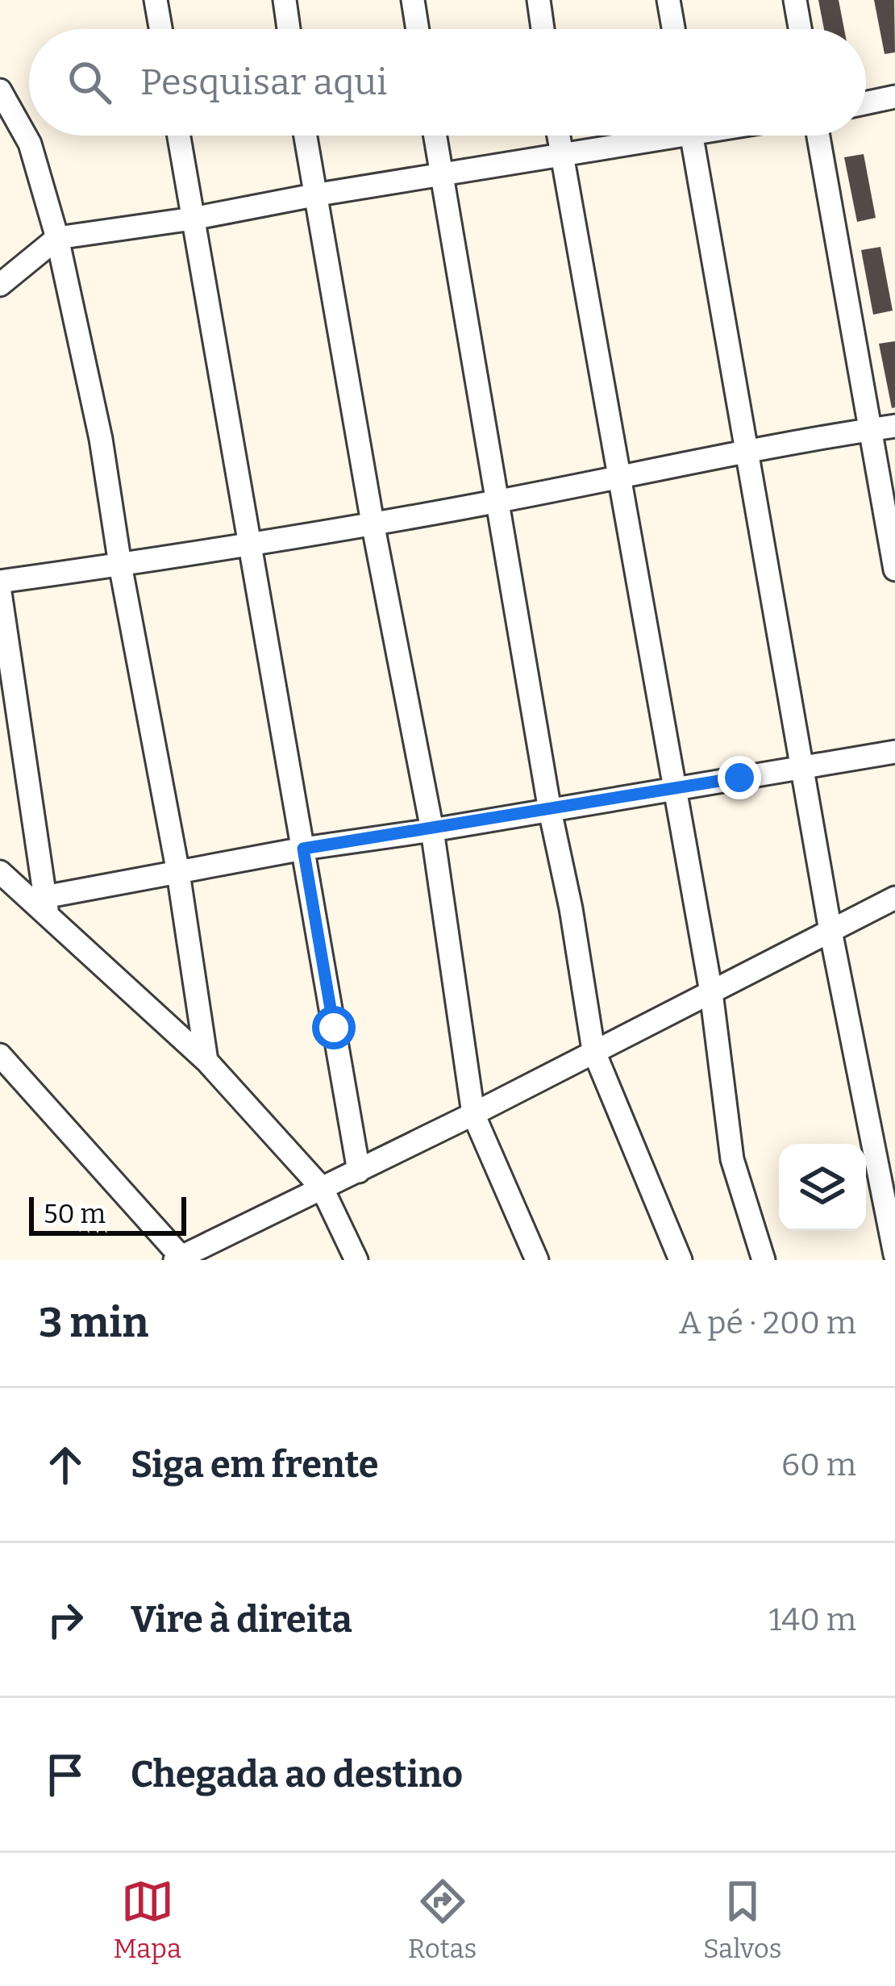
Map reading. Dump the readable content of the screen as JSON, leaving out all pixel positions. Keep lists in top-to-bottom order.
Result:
{
  "scale_bar": "50 m",
  "page": {
    "search": "Pesquisar aqui",
    "scale": "50 m",
    "heading": ["3 min", "A pé · 200 m"],
    "list": [
      ["Siga em frente", "60 m"],
      ["Vire à direita", "140 m"],
      "Chegada ao destino"
    ],
    "nav": ["Mapa", "Rotas", "Salvos"]
  }
}
